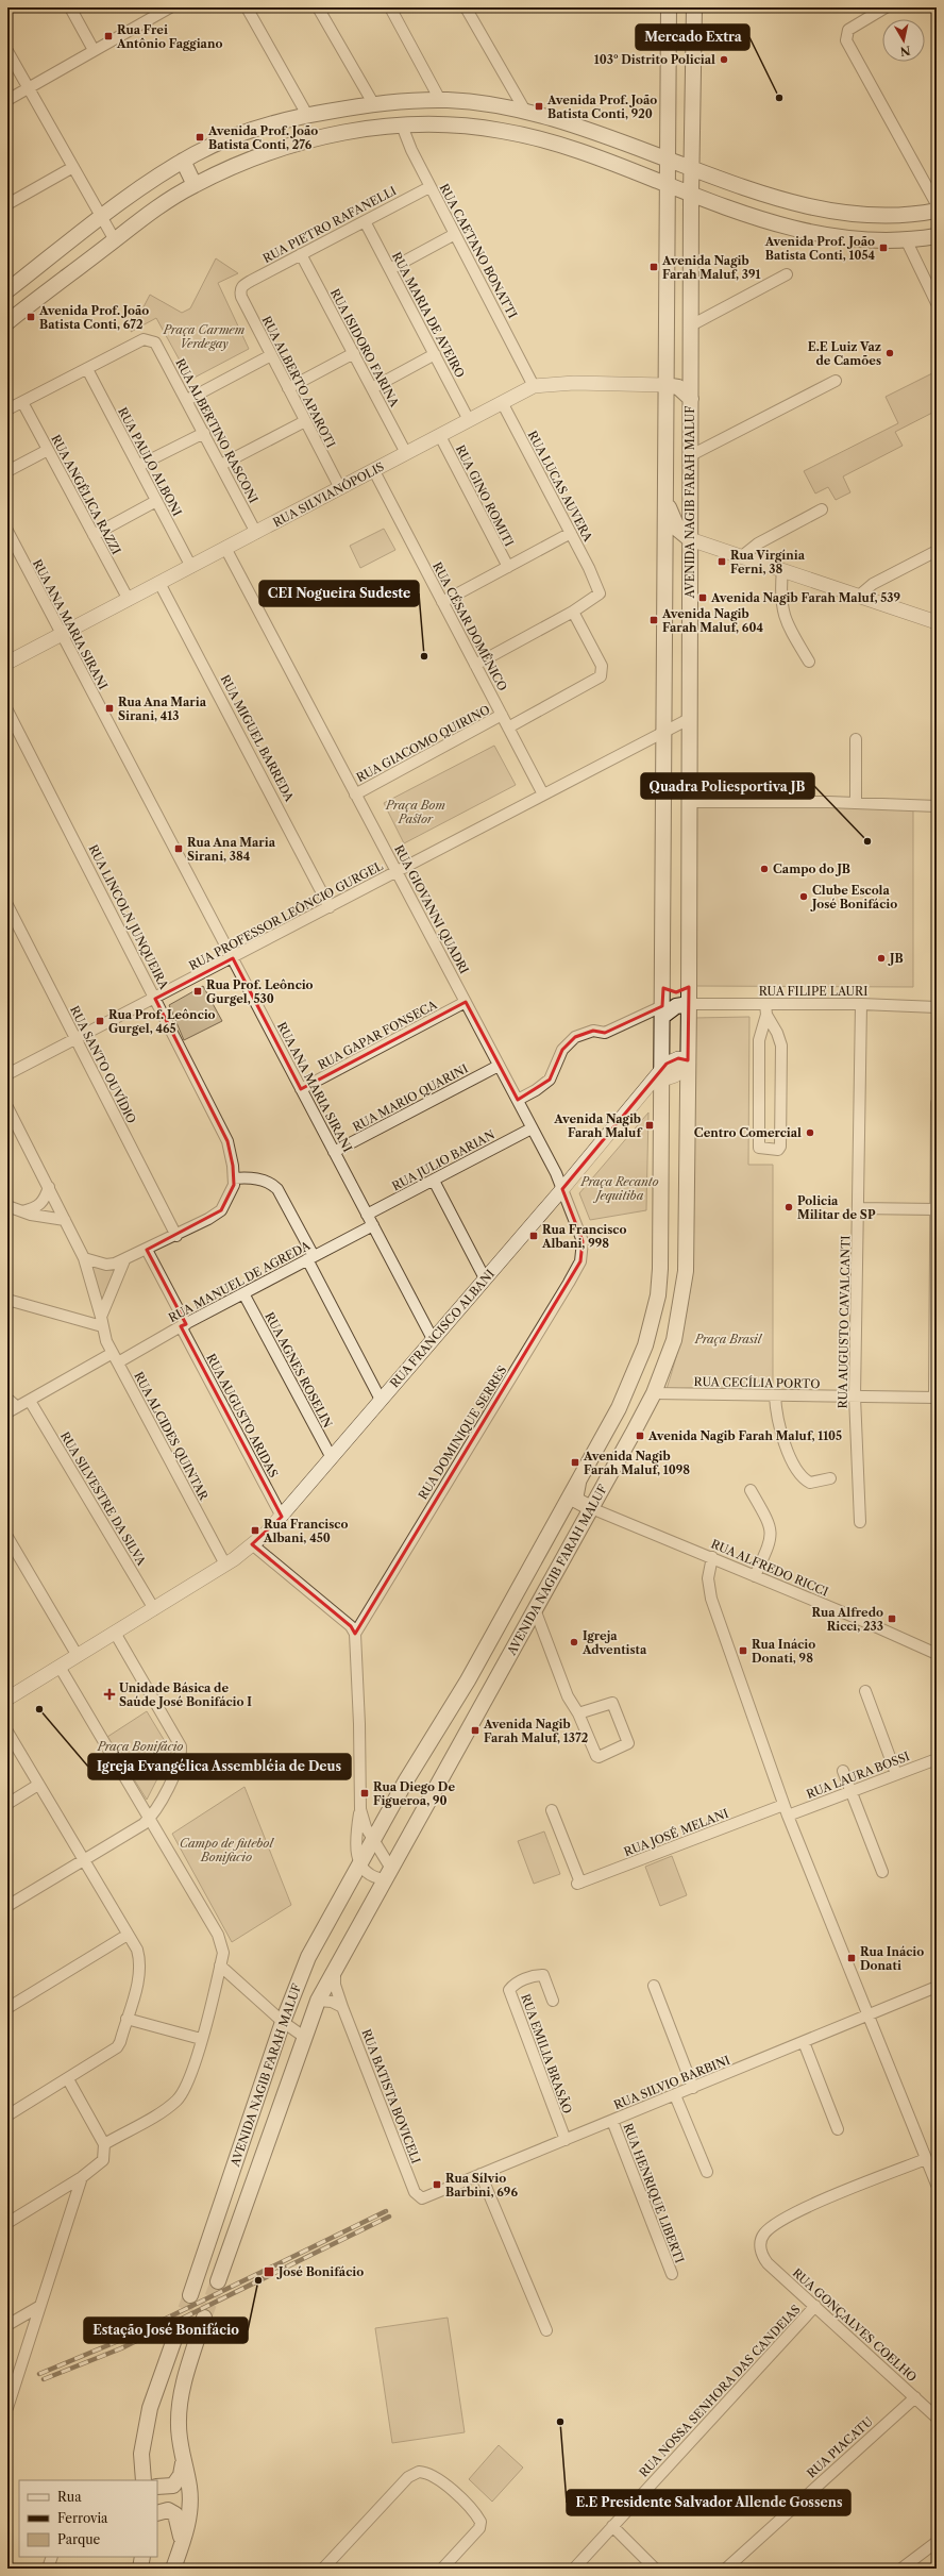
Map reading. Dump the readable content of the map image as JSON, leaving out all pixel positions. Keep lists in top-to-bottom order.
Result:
{
  "streets": {
    "main road": ["AVENIDA NAGIB FARAH MALUF"],
    "street": [
      "RUA PIETRO RAFANELLI",
      "RUA CAETANO BONATTI",
      "RUA MARIA DE AVEIRO",
      "RUA ISIDORO FARINA",
      "RUA ALBERTO APAROTI",
      "RUA ALBERTINO RASCONI",
      "RUA PAULO ALBONI",
      "RUA LUCAS AUVERA",
      "RUA ANGÉLICA RAZZI",
      "RUA SILVIANÓPOLIS",
      "RUA GINO ROMITI",
      "RUA ANA MARIA SIRANI",
      "RUA CÉSAR DOMÊNICO",
      "RUA MIGUEL BARREDA",
      "RUA GIACOMO QUIRINO",
      "RUA GIOVANNI QUADRI",
      "RUA PROFESSOR LEÔNCIO GURGEL",
      "RUA LINCOLN JUNQUEIRA",
      "RUA FILIPE LAURI",
      "RUA GAPAR FONSECA",
      "RUA SANTO OUVÍDIO",
      "RUA MARIO QUARINI",
      "RUA JULIO BARIAN",
      "RUA MANUEL DE AGREDA",
      "RUA AUGUSTO CAVALCANTI",
      "RUA FRANCISCO ALBANI",
      "RUA AGNES ROSELIN",
      "RUA CECÍLIA PORTO",
      "RUA AUGUSTO ARIDAS",
      "RUA DOMINIQUE SERRES",
      "RUA ALCIDES QUINTAR",
      "RUA SILVESTRE DA SILVA",
      "RUA ALFREDO RICCI",
      "RUA LAURA BOSSI",
      "RUA JOSÉ MELANI",
      "RUA EMILIA BRASÃO",
      "RUA SILVIO BARBINI",
      "RUA BATISTA BOVICELI",
      "RUA HENRIQUE LIBERTI",
      "RUA GONÇALVES COELHO",
      "RUA NOSSA SENHORA DAS CANDEIAS",
      "RUA PIACATU"
    ]
  },
  "crossings": [
    ["RUA PIETRO RAFANELLI", "RUA CAETANO BONATTI"],
    ["RUA PIETRO RAFANELLI", "RUA MARIA DE AVEIRO"],
    ["RUA PIETRO RAFANELLI", "RUA ISIDORO FARINA"],
    ["RUA PIETRO RAFANELLI", "RUA ALBERTO APAROTI"],
    ["RUA CAETANO BONATTI", "RUA SILVIANÓPOLIS"],
    ["RUA MARIA DE AVEIRO", "RUA SILVIANÓPOLIS"],
    ["RUA ISIDORO FARINA", "RUA SILVIANÓPOLIS"],
    ["RUA ALBERTO APAROTI", "RUA SILVIANÓPOLIS"],
    ["RUA ALBERTINO RASCONI", "RUA PAULO ALBONI"],
    ["RUA ALBERTINO RASCONI", "RUA SILVIANÓPOLIS"],
    ["RUA PAULO ALBONI", "RUA SILVIANÓPOLIS"],
    ["RUA LUCAS AUVERA", "RUA SILVIANÓPOLIS"],
    ["RUA ANGÉLICA RAZZI", "RUA SILVIANÓPOLIS"],
    ["RUA SILVIANÓPOLIS", "RUA GINO ROMITI"],
    ["RUA SILVIANÓPOLIS", "AVENIDA NAGIB FARAH MALUF"],
    ["RUA SILVIANÓPOLIS", "RUA ANA MARIA SIRANI"],
    ["RUA SILVIANÓPOLIS", "RUA CÉSAR DOMÊNICO"],
    ["RUA SILVIANÓPOLIS", "RUA MIGUEL BARREDA"],
    ["RUA SILVIANÓPOLIS", "RUA GIOVANNI QUADRI"],
    ["AVENIDA NAGIB FARAH MALUF", "RUA PROFESSOR LEÔNCIO GURGEL"],
    ["AVENIDA NAGIB FARAH MALUF", "RUA FILIPE LAURI"],
    ["AVENIDA NAGIB FARAH MALUF", "RUA FRANCISCO ALBANI"],
    ["AVENIDA NAGIB FARAH MALUF", "RUA CECÍLIA PORTO"],
    ["AVENIDA NAGIB FARAH MALUF", "RUA ALFREDO RICCI"],
    ["AVENIDA NAGIB FARAH MALUF", "RUA BATISTA BOVICELI"],
    ["RUA ANA MARIA SIRANI", "RUA PROFESSOR LEÔNCIO GURGEL"],
    ["RUA ANA MARIA SIRANI", "RUA GAPAR FONSECA"],
    ["RUA ANA MARIA SIRANI", "RUA MARIO QUARINI"],
    ["RUA ANA MARIA SIRANI", "RUA JULIO BARIAN"],
    ["RUA ANA MARIA SIRANI", "RUA MANUEL DE AGREDA"],
    ["RUA ANA MARIA SIRANI", "RUA FRANCISCO ALBANI"],
    ["RUA CÉSAR DOMÊNICO", "RUA GIACOMO QUIRINO"],
    ["RUA CÉSAR DOMÊNICO", "RUA PROFESSOR LEÔNCIO GURGEL"],
    ["RUA MIGUEL BARREDA", "RUA PROFESSOR LEÔNCIO GURGEL"],
    ["RUA GIACOMO QUIRINO", "RUA GIOVANNI QUADRI"],
    ["RUA GIOVANNI QUADRI", "RUA PROFESSOR LEÔNCIO GURGEL"],
    ["RUA GIOVANNI QUADRI", "RUA GAPAR FONSECA"],
    ["RUA GIOVANNI QUADRI", "RUA MARIO QUARINI"],
    ["RUA GIOVANNI QUADRI", "RUA JULIO BARIAN"],
    ["RUA GIOVANNI QUADRI", "RUA FRANCISCO ALBANI"],
    ["RUA GIOVANNI QUADRI", "RUA DOMINIQUE SERRES"],
    ["RUA PROFESSOR LEÔNCIO GURGEL", "RUA LINCOLN JUNQUEIRA"],
    ["RUA PROFESSOR LEÔNCIO GURGEL", "RUA SANTO OUVÍDIO"],
    ["RUA LINCOLN JUNQUEIRA", "RUA SANTO OUVÍDIO"],
    ["RUA LINCOLN JUNQUEIRA", "RUA AUGUSTO ARIDAS"],
    ["RUA LINCOLN JUNQUEIRA", "RUA ALCIDES QUINTAR"],
    ["RUA FILIPE LAURI", "RUA AUGUSTO CAVALCANTI"],
    ["RUA MANUEL DE AGREDA", "RUA AGNES ROSELIN"],
    ["RUA MANUEL DE AGREDA", "RUA AUGUSTO ARIDAS"],
    ["RUA MANUEL DE AGREDA", "RUA ALCIDES QUINTAR"],
    ["RUA AUGUSTO CAVALCANTI", "RUA CECÍLIA PORTO"],
    ["RUA FRANCISCO ALBANI", "RUA AGNES ROSELIN"],
    ["RUA FRANCISCO ALBANI", "RUA AUGUSTO ARIDAS"],
    ["RUA FRANCISCO ALBANI", "RUA ALCIDES QUINTAR"],
    ["RUA FRANCISCO ALBANI", "RUA SILVESTRE DA SILVA"],
    ["RUA EMILIA BRASÃO", "RUA SILVIO BARBINI"],
    ["RUA SILVIO BARBINI", "RUA BATISTA BOVICELI"],
    ["RUA SILVIO BARBINI", "RUA HENRIQUE LIBERTI"],
    ["RUA GONÇALVES COELHO", "RUA NOSSA SENHORA DAS CANDEIAS"],
    ["RUA GONÇALVES COELHO", "RUA PIACATU"]
  ],
  "parks": [
    "Praça Carmem Verdegay",
    "Praça Bom Pastor",
    "Praça Recanto Jequitiba",
    "Praça Brasil",
    "Praça Bonifácio",
    "Campo de futebol Bonifacio"
  ],
  "places": {
    "transit": [
      "Rua Frei Antônio Faggiano",
      "Avenida Prof. João Batista Conti, 920",
      "Avenida Prof. João Batista Conti, 276",
      "Avenida Prof. João Batista Conti, 1054",
      "Avenida Nagib Farah Maluf, 391",
      "Avenida Prof. João Batista Conti, 672",
      "Rua Virgínia Ferni, 38",
      "Avenida Nagib Farah Maluf, 539",
      "Avenida Nagib Farah Maluf, 604",
      "Rua Ana Maria Sirani, 413",
      "Rua Ana Maria Sirani, 384",
      "Rua Prof. Leôncio Gurgel, 530",
      "Rua Prof. Leôncio Gurgel, 465",
      "Avenida Nagib Farah Maluf",
      "Rua Francisco Albani, 998",
      "Avenida Nagib Farah Maluf, 1105",
      "Avenida Nagib Farah Maluf, 1098",
      "Rua Francisco Albani, 450",
      "Rua Alfredo Ricci, 233",
      "Rua Inácio Donati, 98",
      "Avenida Nagib Farah Maluf, 1372",
      "Rua Diego De Figueroa, 90",
      "Rua Inácio Donati",
      "Rua Sílvio Barbini, 696",
      "José Bonifácio"
    ],
    "other": [
      "103º Distrito Policial",
      "Mercado Extra",
      "E.E Luiz Vaz de Camões",
      "CEI Nogueira Sudeste",
      "Quadra Poliesportiva JB",
      "Campo do JB",
      "Clube Escola José Bonifácio",
      "JB",
      "Centro Comercial",
      "Policia Militar de SP",
      "Igreja Adventista",
      "Igreja Evangélica Assembléia de Deus",
      "Estação José Bonifácio",
      "E.E Presidente Salvador Allende Gossens"
    ],
    "health": ["Unidade Básica de Saúde José Bonifácio I"]
  },
  "legend": ["Rua", "Ferrovia", "Parque"],
  "north": "bottom"
}
